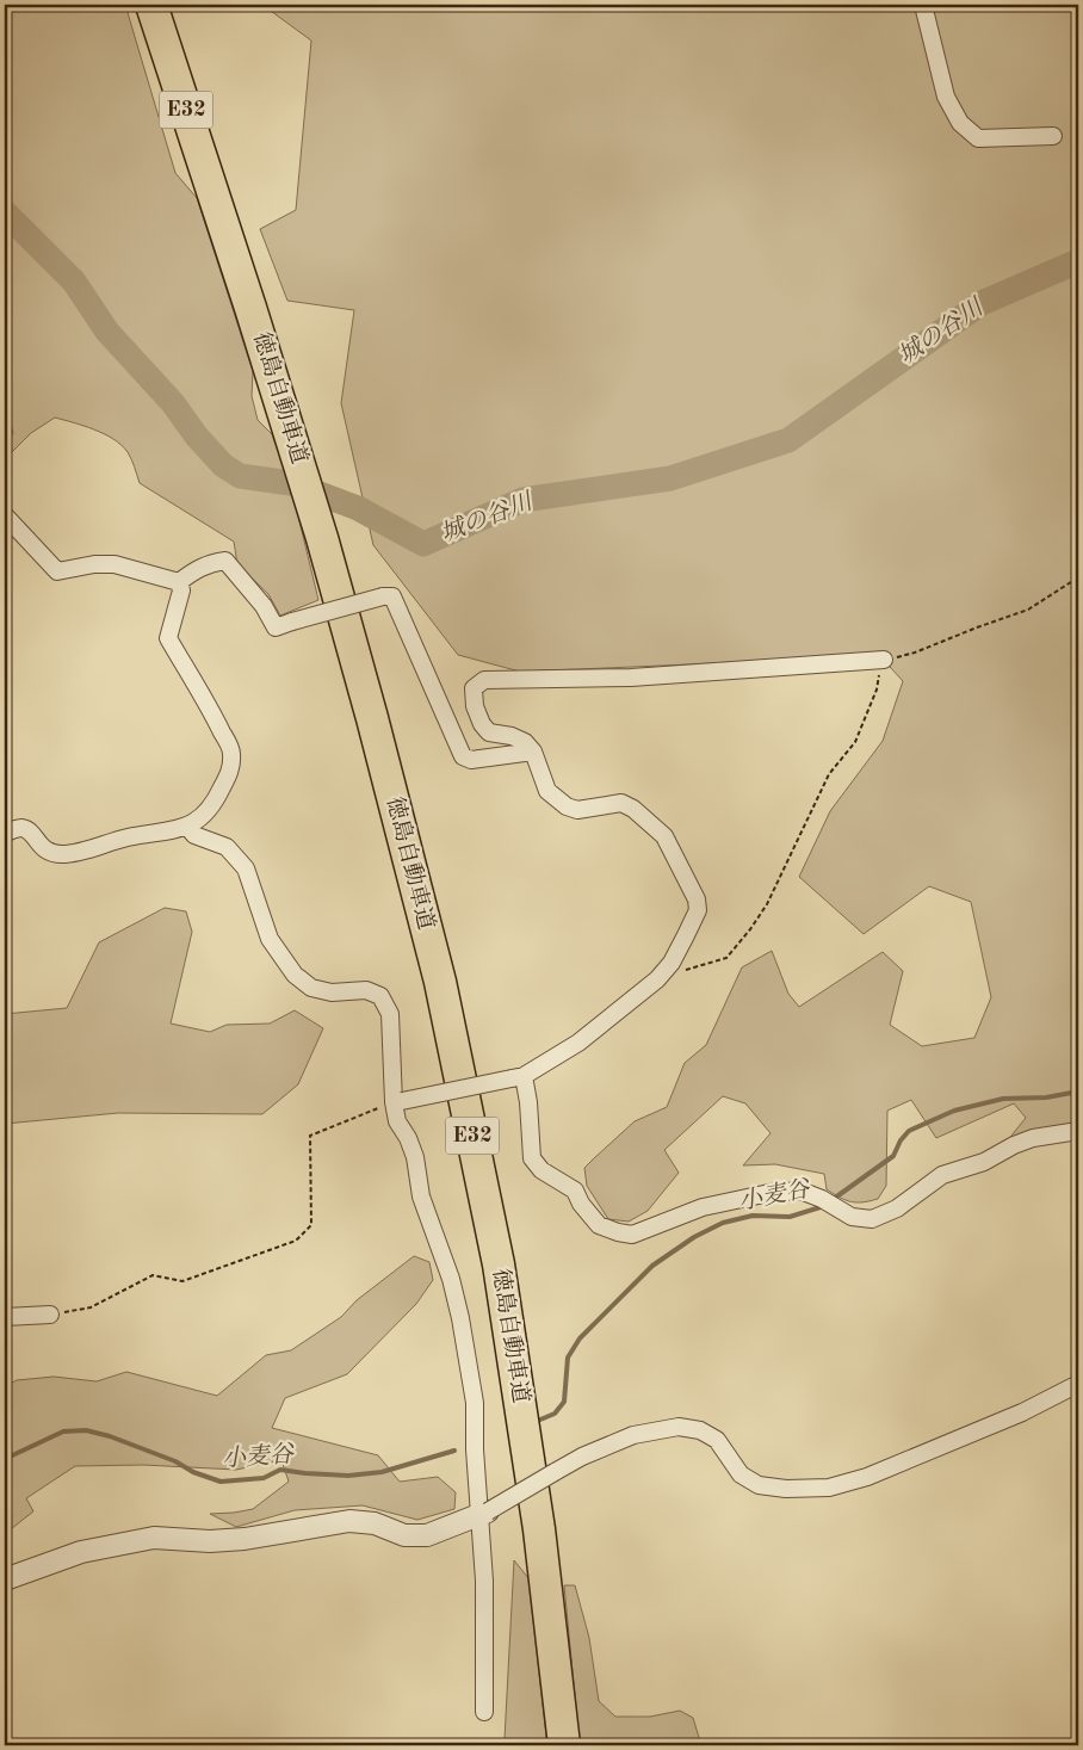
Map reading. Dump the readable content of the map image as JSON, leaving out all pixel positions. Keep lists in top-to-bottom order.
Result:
{
  "streets": {
    "highway": ["E32", "徳島自動車道"]
  },
  "water": ["城の谷川", "小麦谷"]
}
